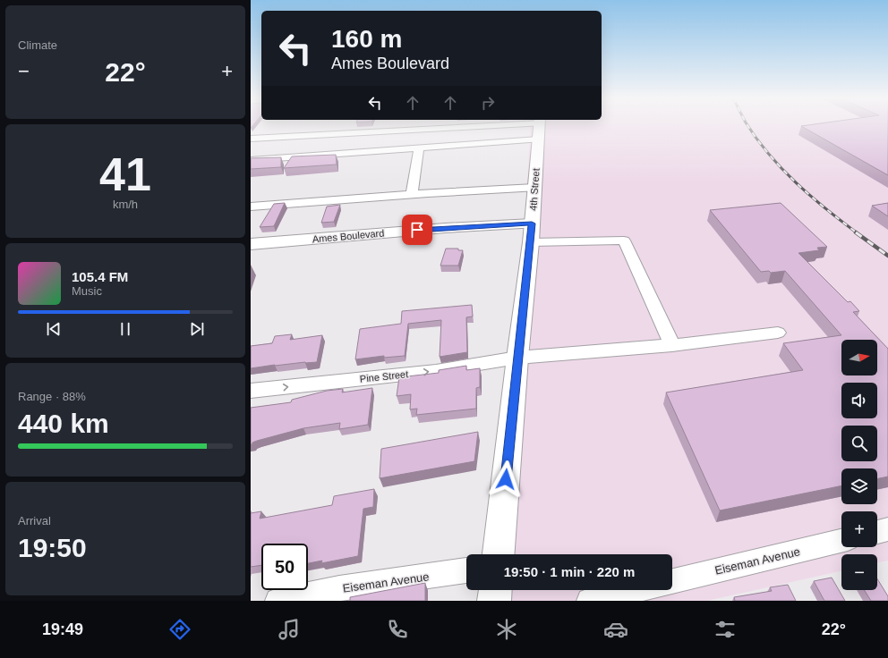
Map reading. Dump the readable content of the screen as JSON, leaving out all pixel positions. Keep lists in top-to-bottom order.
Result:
{
  "streets": {
    "main road": ["4th Street", "Ames Boulevard"],
    "street": ["Pine Street", "Eiseman Avenue"]
  },
  "crossings": [
    ["4th Street", "Ames Boulevard"],
    ["4th Street", "Pine Street"]
  ],
  "one_way": ["Pine Street"],
  "north": "right",
  "page": {
    "tile": [
      "Climate",
      ["41", "km/h"],
      ["Range · 88%", "440 km"],
      ["Arrival", "19:50"]
    ],
    "turn": ["160 m", "Ames Boulevard"],
    "heat": ["−", "22°", "+"],
    "song": ["105.4 FM", "Music"],
    "map_buttons": ["+", "−"],
    "limit": "50",
    "trip": "19:50 · 1 min · 220 m",
    "tabs": ["19:49", "22°"]
  }
}
